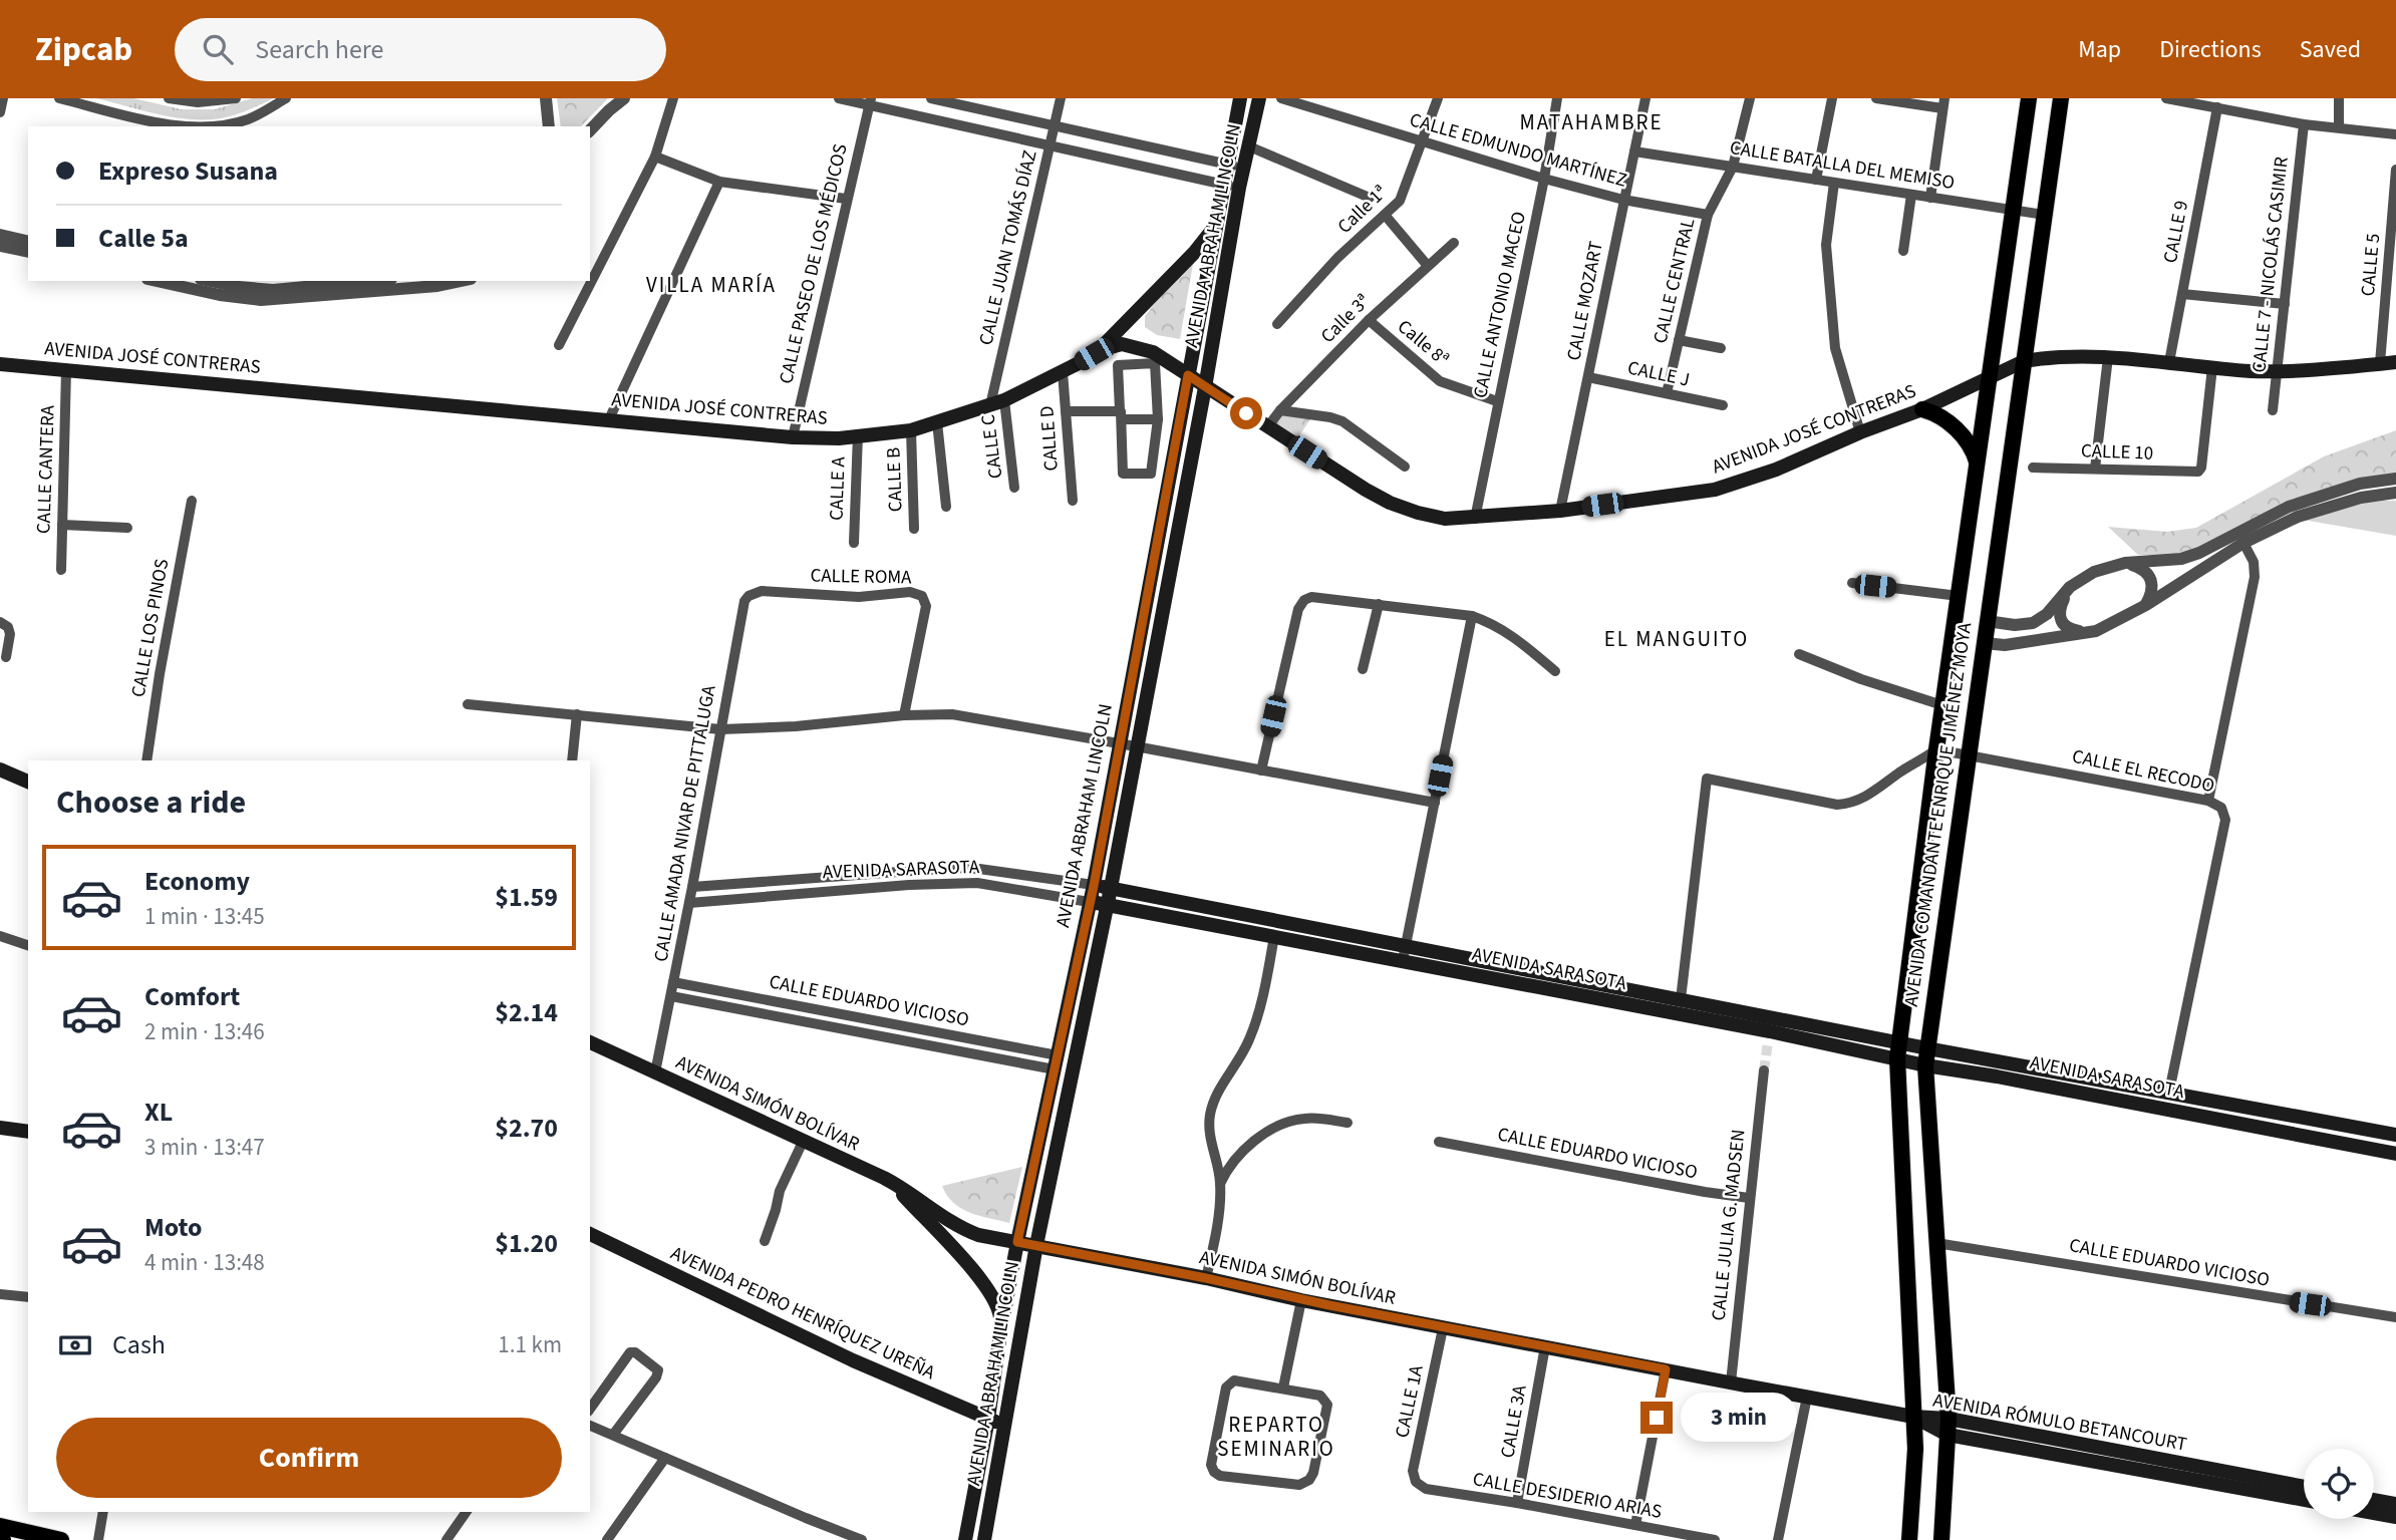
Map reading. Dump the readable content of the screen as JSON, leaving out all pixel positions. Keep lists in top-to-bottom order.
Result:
{
  "streets": {
    "main road": [
      "AVENIDA ABRAHAM LINCOLN",
      "AVENIDA JOSÉ CONTRERAS",
      "AVENIDA COMANDANTE ENRIQUE JIMÉNEZ MOYA",
      "AVENIDA SARASOTA",
      "AVENIDA SIMÓN BOLÍVAR",
      "AVENIDA PEDRO HENRÍQUEZ UREÑA",
      "AVENIDA RÓMULO BETANCOURT"
    ],
    "street": [
      "CALLE EDMUNDO MARTÍNEZ",
      "CALLE BATALLA DEL MEMISO",
      "Calle 1ª",
      "CALLE 9",
      "CALLE JUAN TOMÁS DÍAZ",
      "CALLE PASEO DE LOS MÉDICOS",
      "CALLE 7 - NICOLÁS CASIMIR",
      "CALLE 5",
      "CALLE CENTRAL",
      "CALLE MOZART",
      "CALLE ANTONIO MACEO",
      "Calle 3ª",
      "Calle 8ª",
      "CALLE J",
      "CALLE D",
      "CALLE C",
      "CALLE 10",
      "CALLE CANTERA",
      "CALLE B",
      "CALLE A",
      "CALLE ROMA",
      "CALLE LOS PINOS",
      "CALLE EL RECODO",
      "CALLE AMADA NIVAR DE PITTALUGA",
      "CALLE EDUARDO VICIOSO",
      "CALLE JULIA G. MADSEN",
      "CALLE 1A",
      "CALLE 3A",
      "CALLE DESIDERIO ARIAS"
    ]
  },
  "crossings": [
    ["CALLE EDMUNDO MARTÍNEZ", "Calle 1ª"],
    ["CALLE EDMUNDO MARTÍNEZ", "CALLE CENTRAL"],
    ["CALLE EDMUNDO MARTÍNEZ", "CALLE MOZART"],
    ["CALLE EDMUNDO MARTÍNEZ", "CALLE ANTONIO MACEO"],
    ["CALLE BATALLA DEL MEMISO", "CALLE CENTRAL"],
    ["CALLE BATALLA DEL MEMISO", "CALLE MOZART"],
    ["CALLE BATALLA DEL MEMISO", "AVENIDA COMANDANTE ENRIQUE JIMÉNEZ MOYA"],
    ["CALLE 9", "AVENIDA JOSÉ CONTRERAS"],
    ["AVENIDA ABRAHAM LINCOLN", "AVENIDA JOSÉ CONTRERAS"],
    ["AVENIDA ABRAHAM LINCOLN", "AVENIDA SARASOTA"],
    ["AVENIDA ABRAHAM LINCOLN", "CALLE EDUARDO VICIOSO"],
    ["AVENIDA ABRAHAM LINCOLN", "AVENIDA SIMÓN BOLÍVAR"],
    ["AVENIDA ABRAHAM LINCOLN", "AVENIDA PEDRO HENRÍQUEZ UREÑA"],
    ["CALLE JUAN TOMÁS DÍAZ", "AVENIDA JOSÉ CONTRERAS"],
    ["CALLE JUAN TOMÁS DÍAZ", "CALLE C"],
    ["CALLE PASEO DE LOS MÉDICOS", "AVENIDA JOSÉ CONTRERAS"],
    ["CALLE 7 - NICOLÁS CASIMIR", "AVENIDA JOSÉ CONTRERAS"],
    ["CALLE 5", "AVENIDA JOSÉ CONTRERAS"],
    ["CALLE CENTRAL", "CALLE J"],
    ["CALLE MOZART", "AVENIDA JOSÉ CONTRERAS"],
    ["CALLE MOZART", "CALLE J"],
    ["CALLE ANTONIO MACEO", "Calle 8ª"],
    ["CALLE ANTONIO MACEO", "AVENIDA JOSÉ CONTRERAS"],
    ["Calle 3ª", "Calle 8ª"],
    ["Calle 3ª", "AVENIDA JOSÉ CONTRERAS"],
    ["AVENIDA JOSÉ CONTRERAS", "CALLE D"],
    ["AVENIDA JOSÉ CONTRERAS", "CALLE C"],
    ["AVENIDA JOSÉ CONTRERAS", "CALLE 10"],
    ["AVENIDA JOSÉ CONTRERAS", "CALLE CANTERA"],
    ["AVENIDA JOSÉ CONTRERAS", "CALLE B"],
    ["AVENIDA JOSÉ CONTRERAS", "CALLE A"],
    ["AVENIDA JOSÉ CONTRERAS", "AVENIDA COMANDANTE ENRIQUE JIMÉNEZ MOYA"],
    ["CALLE ROMA", "CALLE AMADA NIVAR DE PITTALUGA"],
    ["CALLE EL RECODO", "AVENIDA COMANDANTE ENRIQUE JIMÉNEZ MOYA"],
    ["CALLE EL RECODO", "AVENIDA SARASOTA"],
    ["AVENIDA COMANDANTE ENRIQUE JIMÉNEZ MOYA", "AVENIDA SARASOTA"],
    ["AVENIDA COMANDANTE ENRIQUE JIMÉNEZ MOYA", "CALLE EDUARDO VICIOSO"],
    ["AVENIDA COMANDANTE ENRIQUE JIMÉNEZ MOYA", "AVENIDA SIMÓN BOLÍVAR"],
    ["AVENIDA COMANDANTE ENRIQUE JIMÉNEZ MOYA", "AVENIDA RÓMULO BETANCOURT"],
    ["CALLE AMADA NIVAR DE PITTALUGA", "AVENIDA SARASOTA"],
    ["CALLE AMADA NIVAR DE PITTALUGA", "CALLE EDUARDO VICIOSO"],
    ["CALLE AMADA NIVAR DE PITTALUGA", "AVENIDA SIMÓN BOLÍVAR"],
    ["CALLE EDUARDO VICIOSO", "CALLE JULIA G. MADSEN"],
    ["AVENIDA SIMÓN BOLÍVAR", "CALLE JULIA G. MADSEN"],
    ["AVENIDA SIMÓN BOLÍVAR", "CALLE 1A"],
    ["AVENIDA SIMÓN BOLÍVAR", "CALLE 3A"],
    ["AVENIDA SIMÓN BOLÍVAR", "AVENIDA RÓMULO BETANCOURT"],
    ["CALLE 1A", "CALLE DESIDERIO ARIAS"],
    ["CALLE 3A", "CALLE DESIDERIO ARIAS"]
  ],
  "districts": [
    "MATAHAMBRE",
    "VILLA MARÍA",
    "EL MANGUITO",
    "REPARTO SEMINARIO"
  ],
  "page": {
    "header": "Zipcab",
    "search": "Search here",
    "nav": ["Map", "Directions", "Saved"],
    "banner": ["Expreso Susana", "Calle 5a"],
    "heading": "Choose a ride",
    "list": [
      {
        "name": "Economy",
        "note": "1 min · 13:45",
        "value": "$1.59"
      },
      {
        "name": "Comfort",
        "note": "2 min · 13:46",
        "value": "$2.14"
      },
      {
        "name": "XL",
        "note": "3 min · 13:47",
        "value": "$2.70"
      },
      {
        "name": "Moto",
        "note": "4 min · 13:48",
        "value": "$1.20"
      }
    ],
    "pay": ["Cash", "1.1 km"],
    "bubble": "3 min",
    "buttons": "Confirm"
  }
}
